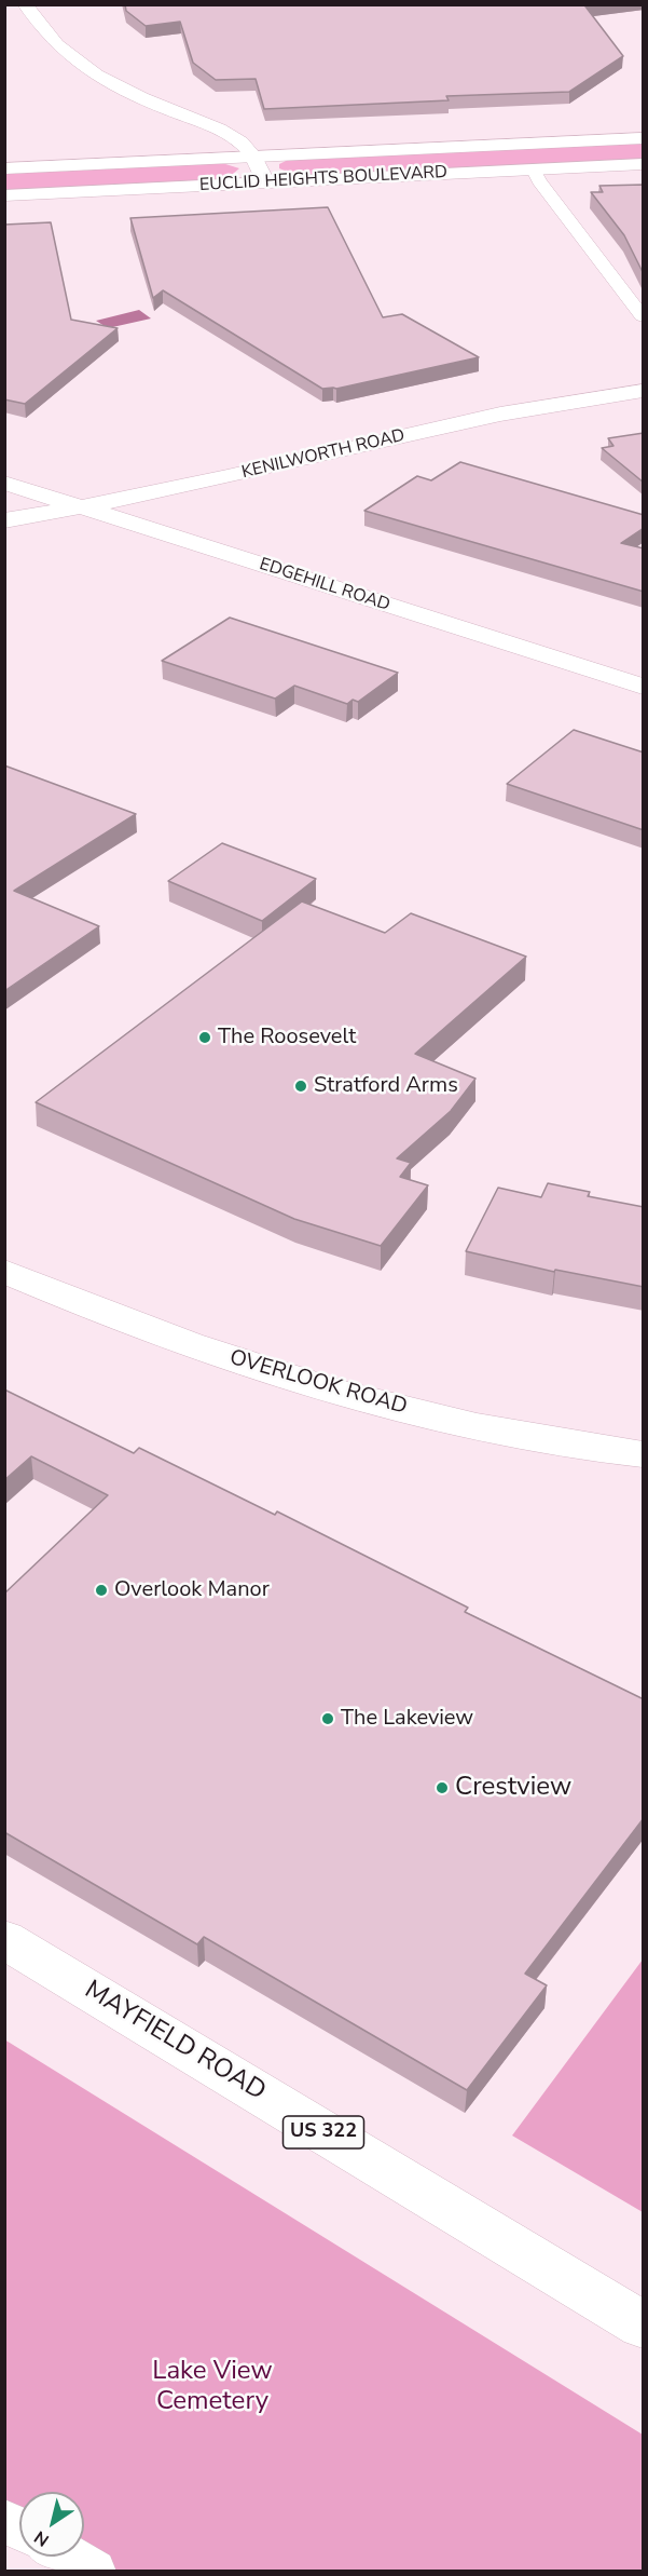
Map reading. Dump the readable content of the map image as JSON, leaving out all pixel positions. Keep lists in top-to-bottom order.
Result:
{
  "streets": {
    "main road": [
      "EUCLID HEIGHTS BOULEVARD",
      "KENILWORTH ROAD",
      "EDGEHILL ROAD",
      "OVERLOOK ROAD",
      "MAYFIELD ROAD",
      "US 322"
    ]
  },
  "crossings": [
    ["KENILWORTH ROAD", "EDGEHILL ROAD"]
  ],
  "parks": ["Lake View Cemetery"],
  "places": [
    "The Roosevelt",
    "Stratford Arms",
    "Overlook Manor",
    "The Lakeview",
    "Crestview"
  ],
  "north": "bottom left"
}
